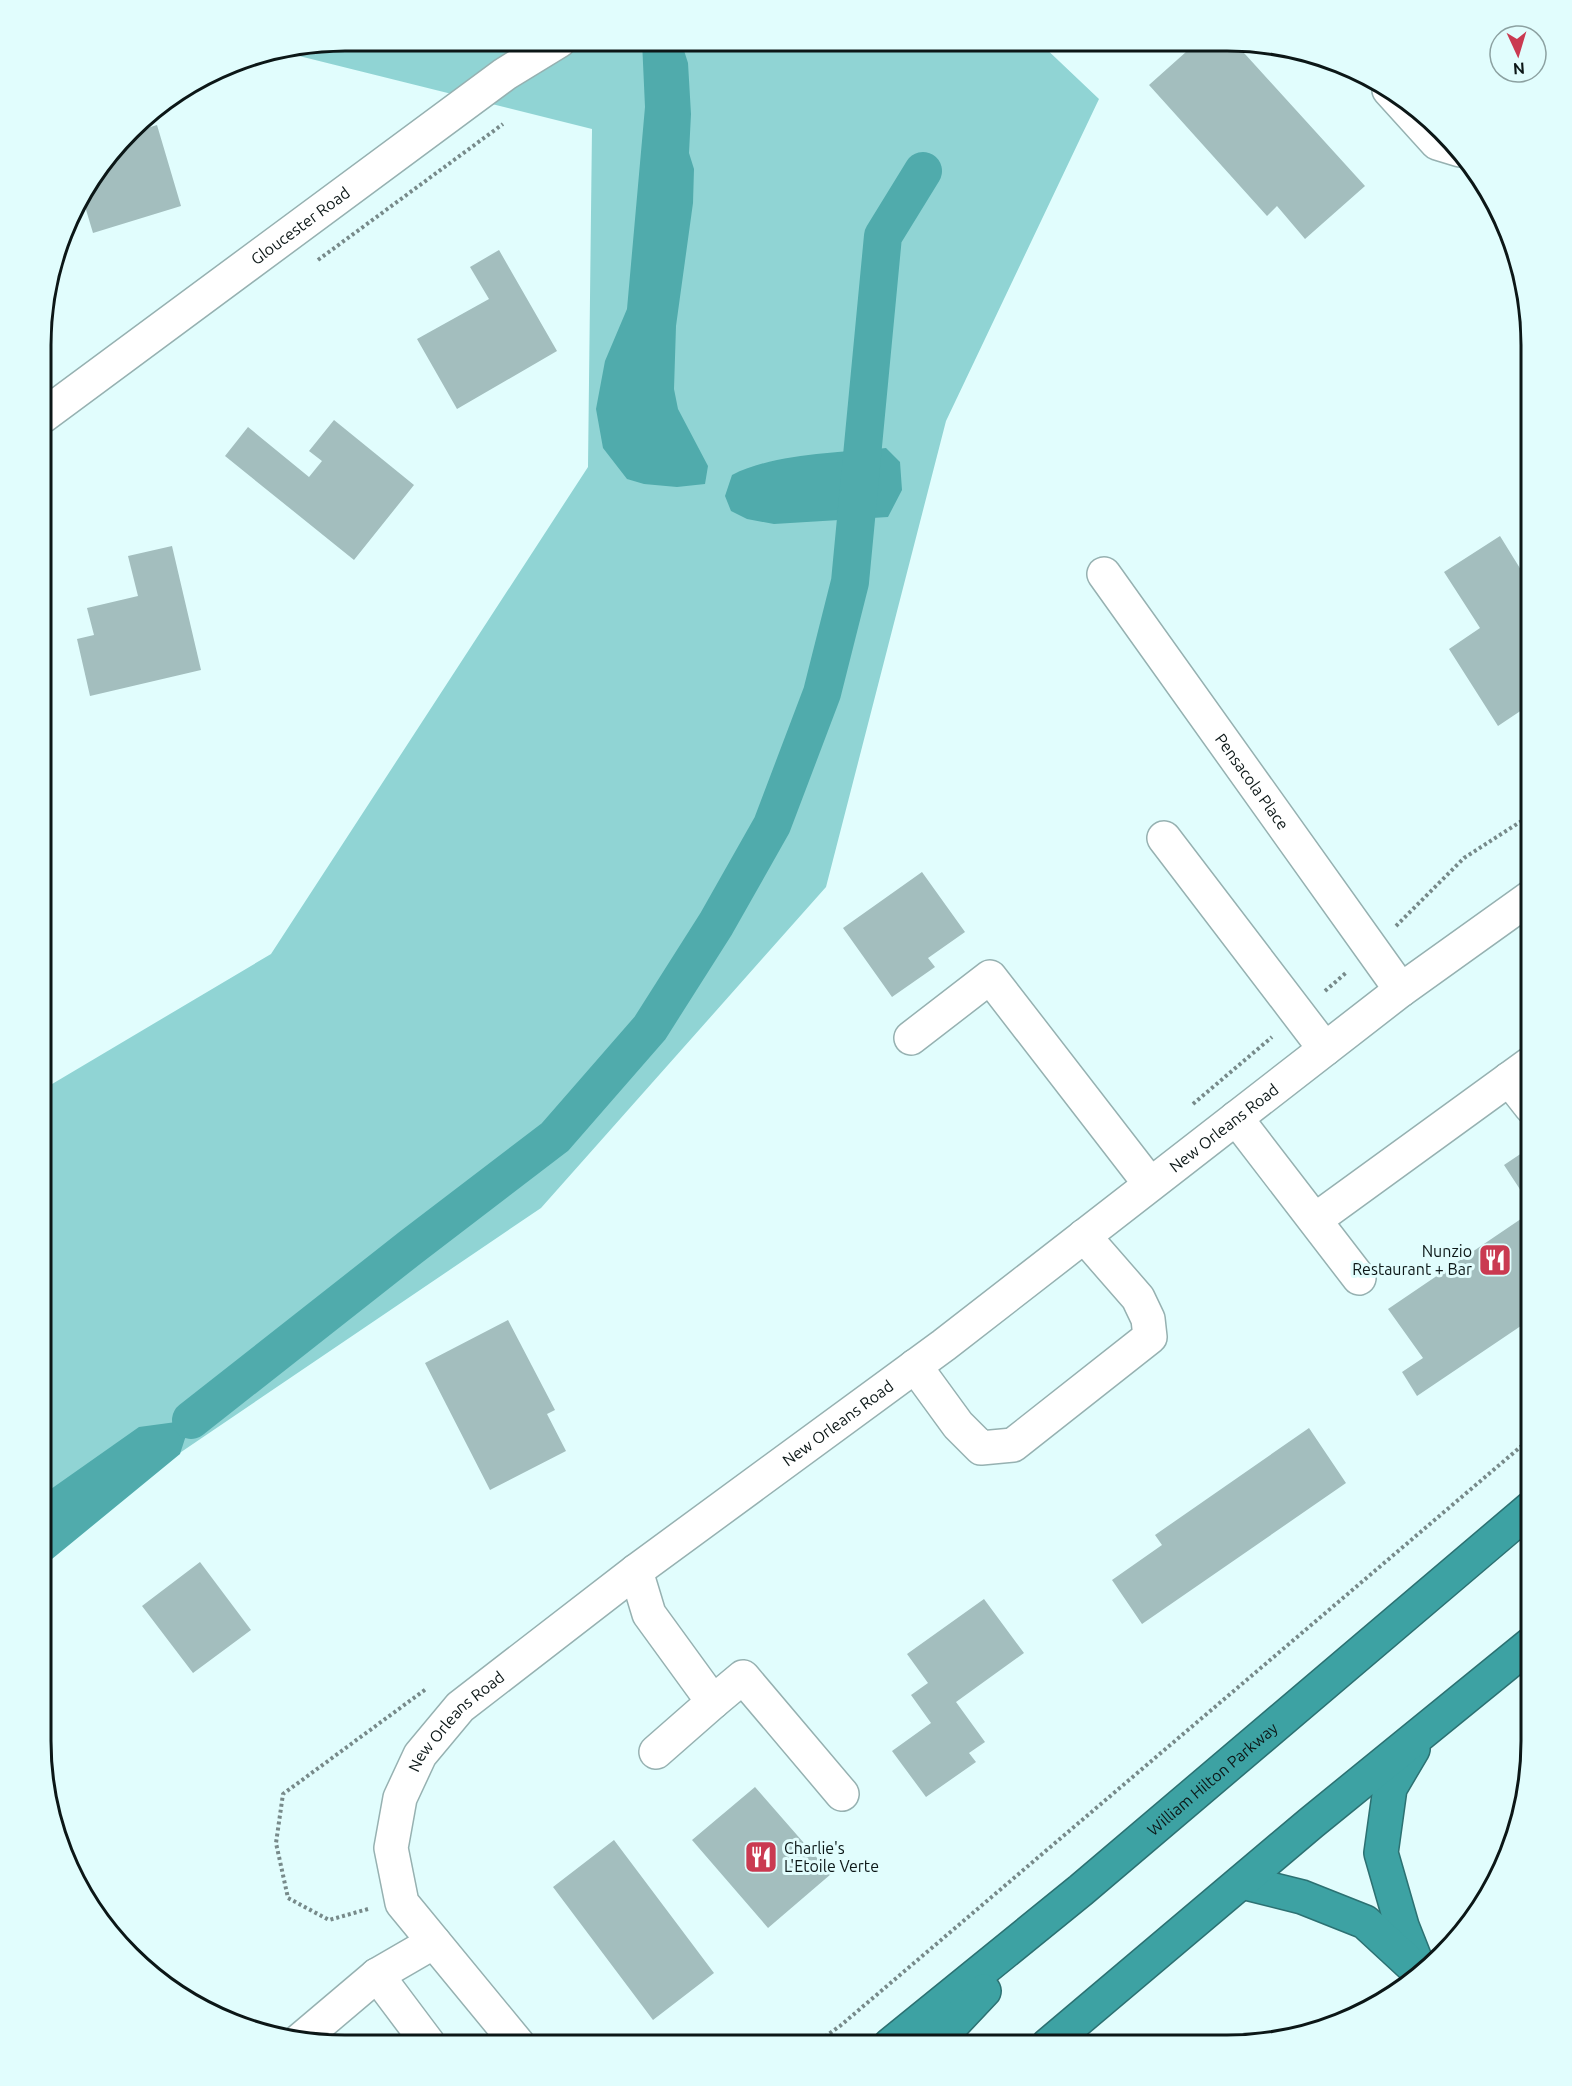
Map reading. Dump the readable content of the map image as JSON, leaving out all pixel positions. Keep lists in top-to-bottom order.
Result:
{
  "streets": {
    "highway": ["William Hilton Parkway"],
    "street": ["Gloucester Road", "Pensacola Place", "New Orleans Road"]
  },
  "crossings": [
    ["Pensacola Place", "New Orleans Road"]
  ],
  "places": {
    "restaurant": ["Nunzio Restaurant + Bar", "Charlie's L'Etoile Verte"]
  },
  "north": "bottom"
}
